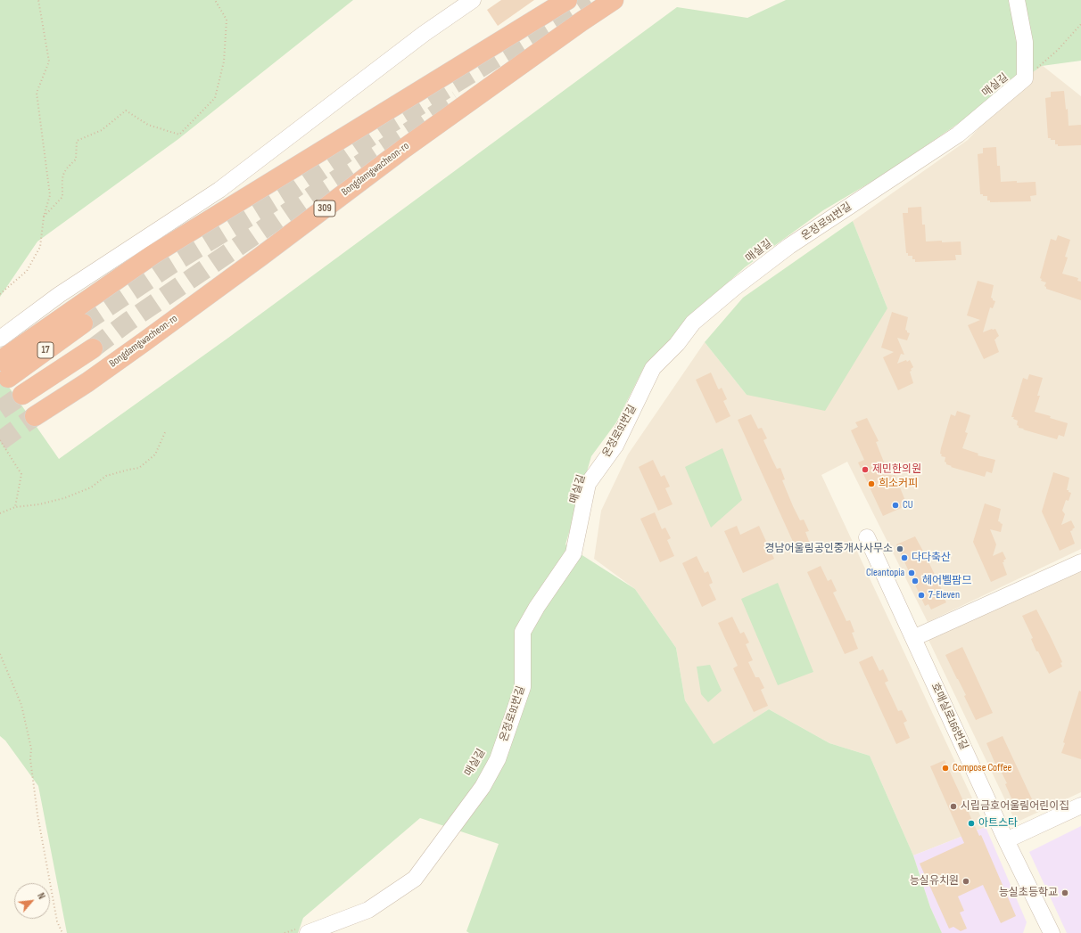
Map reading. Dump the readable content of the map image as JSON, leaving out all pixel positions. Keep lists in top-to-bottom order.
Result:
{
  "streets": {
    "highway": ["Bongdamgwacheon-ro", "309", "17"],
    "street": ["온정로91번길", "호매실로166번길"]
  },
  "places": [
    "제민한의원",
    "희소커피",
    "CU",
    "경남어울림공인중개사사무소",
    "다다축산",
    "Cleantopia",
    "헤어벨팜므",
    "7-Eleven",
    "Compose Coffee",
    "시립금호어울림어린이집",
    "아트스타",
    "능실유치원",
    "능실초등학교"
  ],
  "north": "top right"
}
